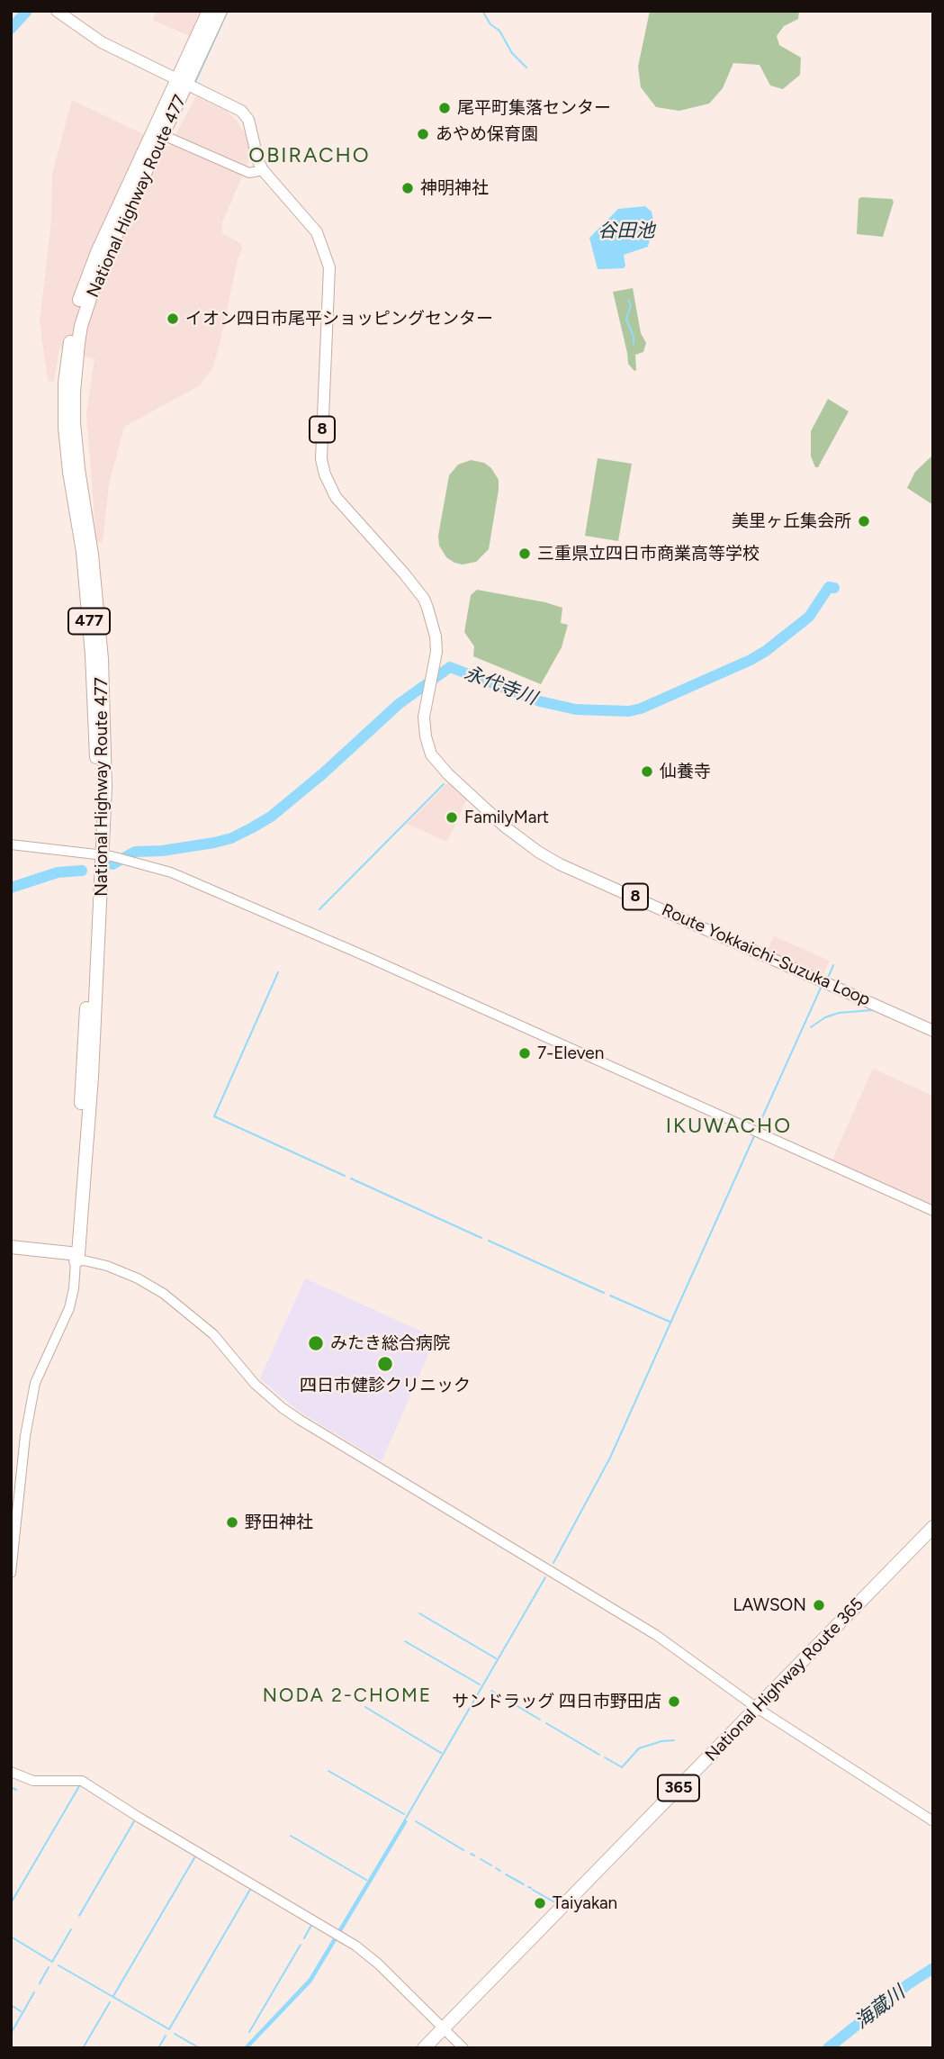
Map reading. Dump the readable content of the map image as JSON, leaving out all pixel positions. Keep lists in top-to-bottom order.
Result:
{
  "streets": {
    "highway": [
      "National Highway Route 477",
      "477",
      "National Highway Route 365",
      "365"
    ],
    "main road": ["8", "Route Yokkaichi-Suzuka Loop"]
  },
  "crossings": [
    ["National Highway Route 477", "Route Yokkaichi-Suzuka Loop"]
  ],
  "districts": ["OBIRACHO", "IKUWACHO", "NODA 2-CHOME"],
  "water": ["谷田池", "永代寺川", "海蔵川"],
  "places": [
    "尾平町集落センター",
    "あやめ保育園",
    "神明神社",
    "イオン四日市尾平ショッピングセンター",
    "美里ヶ丘集会所",
    "三重県立四日市商業高等学校",
    "仙養寺",
    "FamilyMart",
    "7-Eleven",
    "みたき総合病院",
    "四日市健診クリニック",
    "野田神社",
    "LAWSON",
    "サンドラッグ 四日市野田店",
    "Taiyakan"
  ]
}
